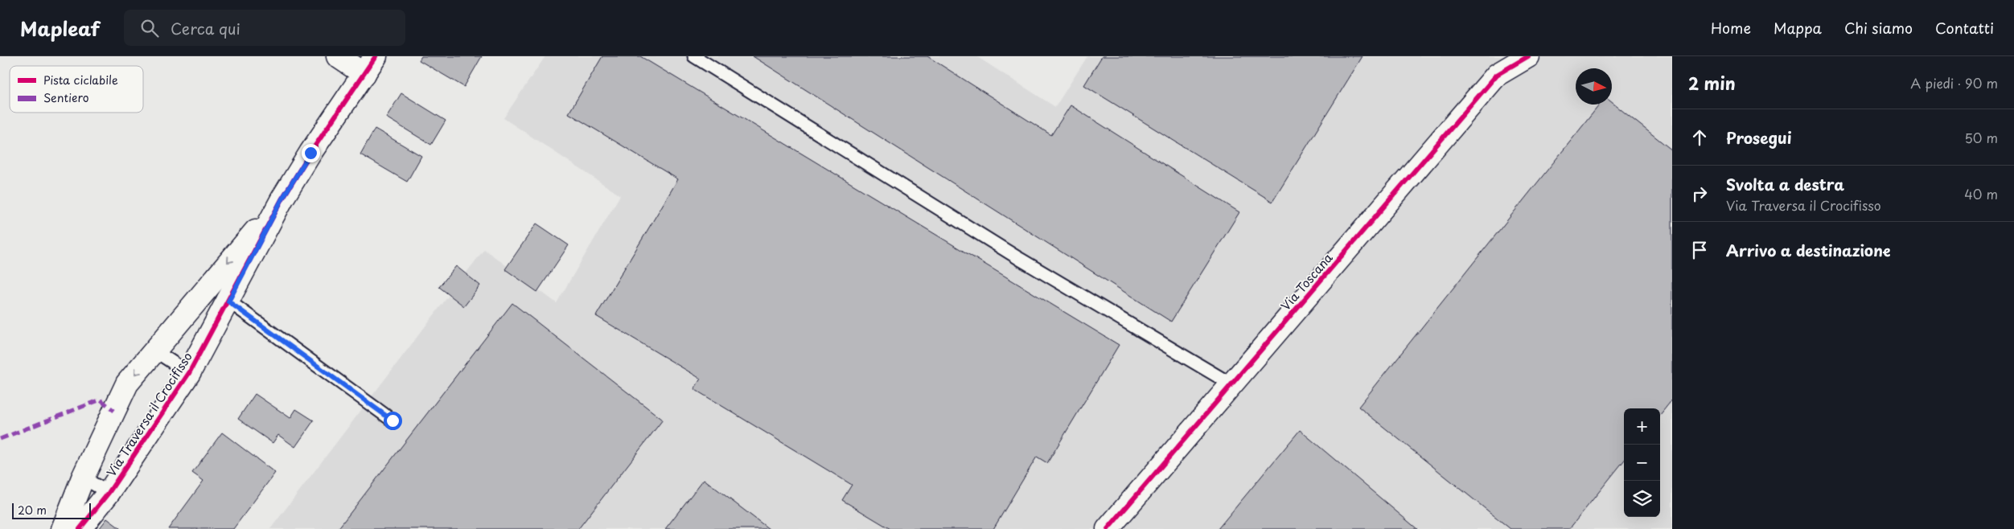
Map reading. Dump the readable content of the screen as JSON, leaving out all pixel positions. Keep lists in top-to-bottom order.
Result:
{
  "streets": {
    "street": ["Via Toscana", "Via Traversa il Crocifisso"]
  },
  "legend": ["Pista ciclabile", "Sentiero"],
  "scale_bar": "20 m",
  "north": "right",
  "page": {
    "header": "Mapleaf",
    "search": "Cerca qui",
    "nav": [
      "Home",
      "Mappa",
      "Chi siamo",
      "Contatti"
    ],
    "heading": ["2 min", "A piedi · 90 m"],
    "list": [
      ["Prosegui", "50 m"],
      ["Svolta a destra", "Via Traversa il Crocifisso", "40 m"],
      "Arrivo a destinazione"
    ],
    "map_buttons": ["+", "−"],
    "scale": "20 m"
  }
}
